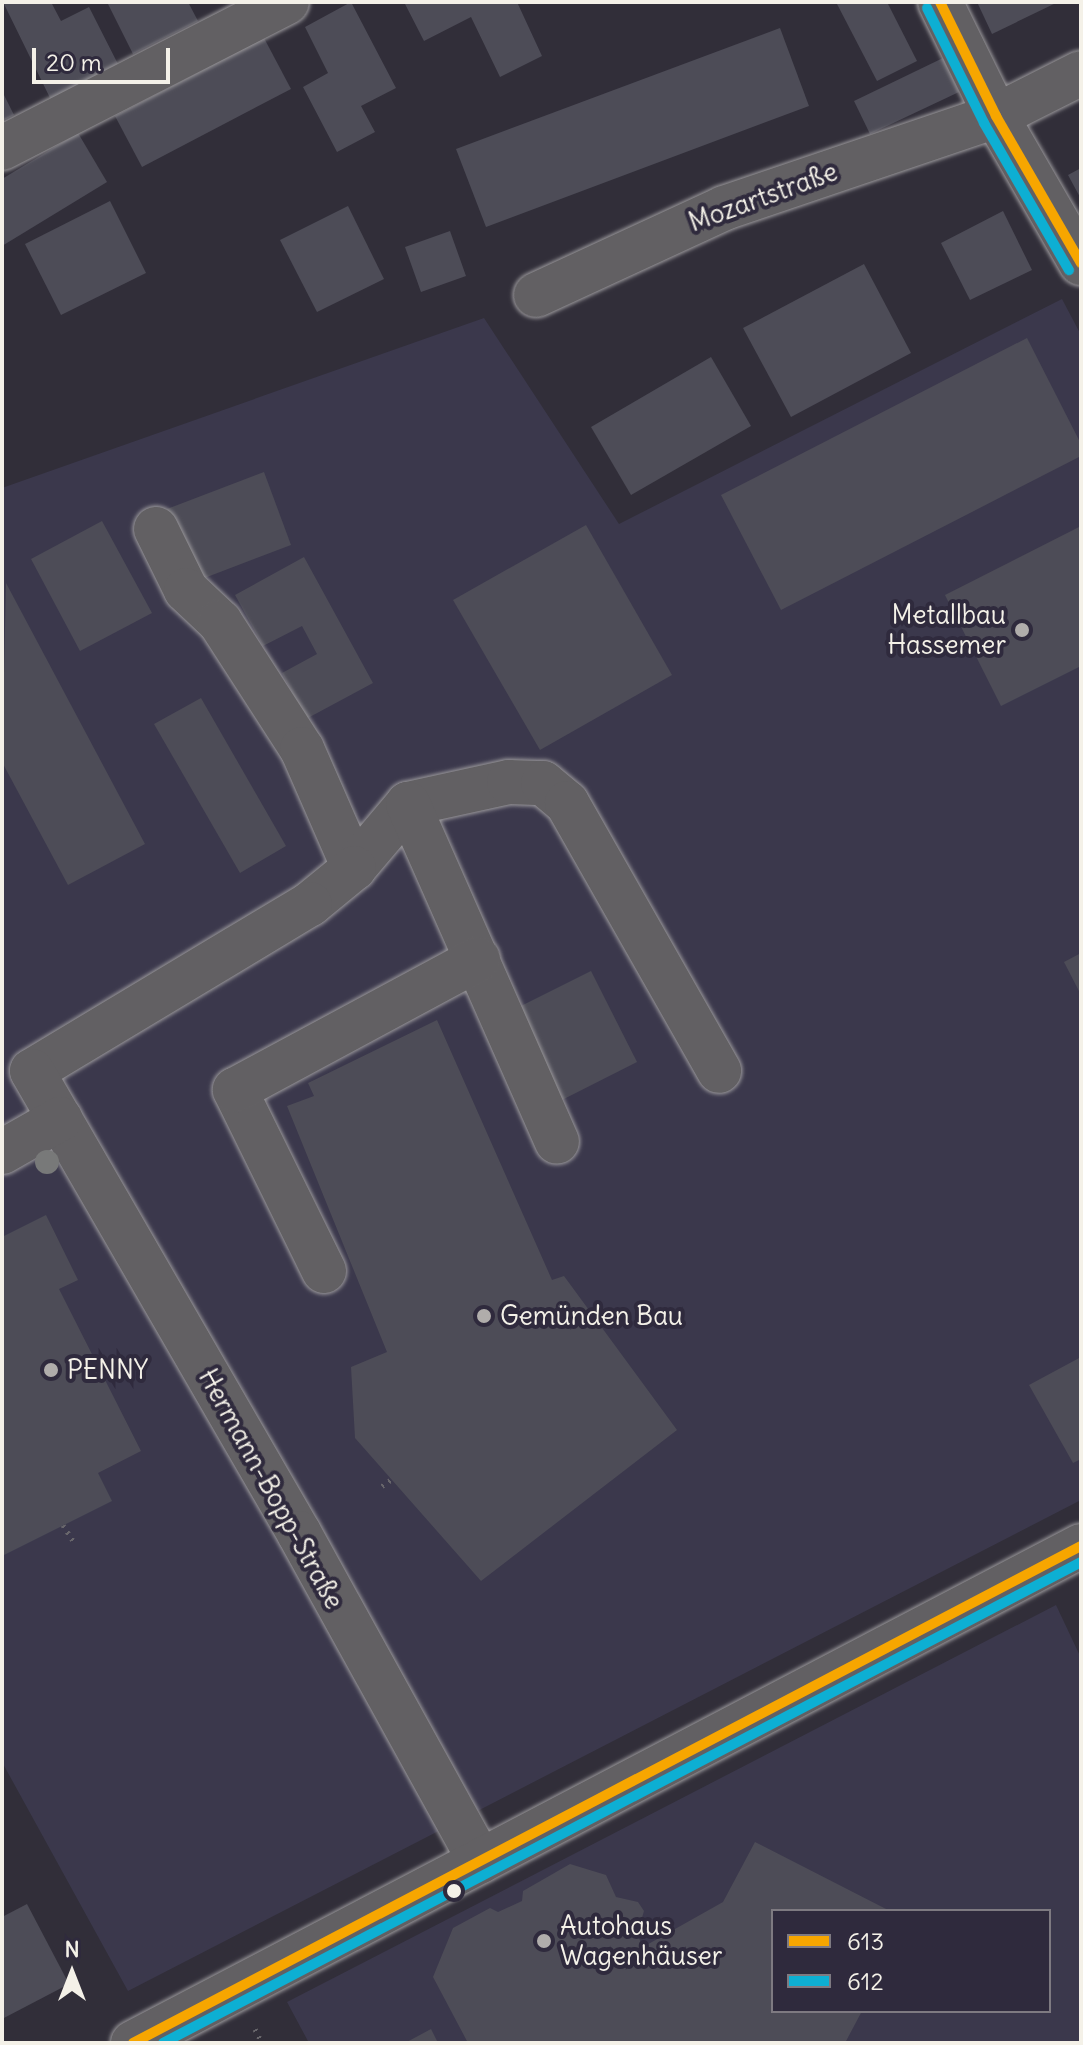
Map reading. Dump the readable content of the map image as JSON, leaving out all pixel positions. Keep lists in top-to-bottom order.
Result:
{
  "streets": {
    "street": ["Mozartstraße", "Hermann-Bopp-Straße"]
  },
  "places": [
    "Metallbau Hassemer",
    "Gemünden Bau",
    "PENNY",
    "Autohaus Wagenhäuser"
  ],
  "lines": ["transit line 613", "transit line 612"],
  "legend": ["613", "612"],
  "scale_bar": "20 m",
  "north": "top"
}
